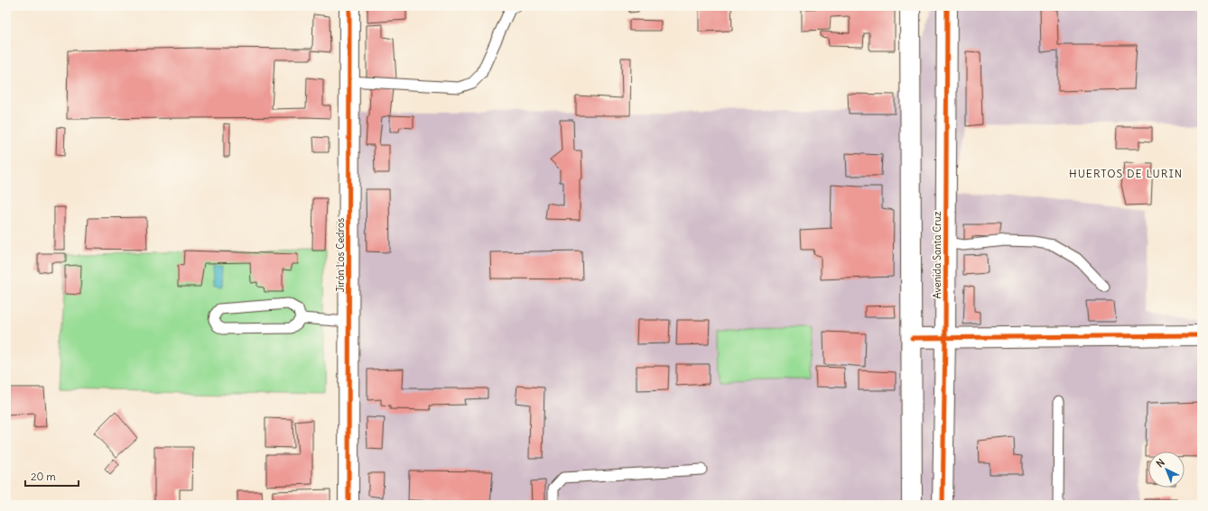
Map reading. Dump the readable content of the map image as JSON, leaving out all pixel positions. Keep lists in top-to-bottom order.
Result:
{
  "streets": {
    "street": ["Jirón Los Cedros", "Avenida Santa Cruz"]
  },
  "districts": ["HUERTOS DE LURIN"],
  "scale_bar": "20 m",
  "north": "top left"
}
